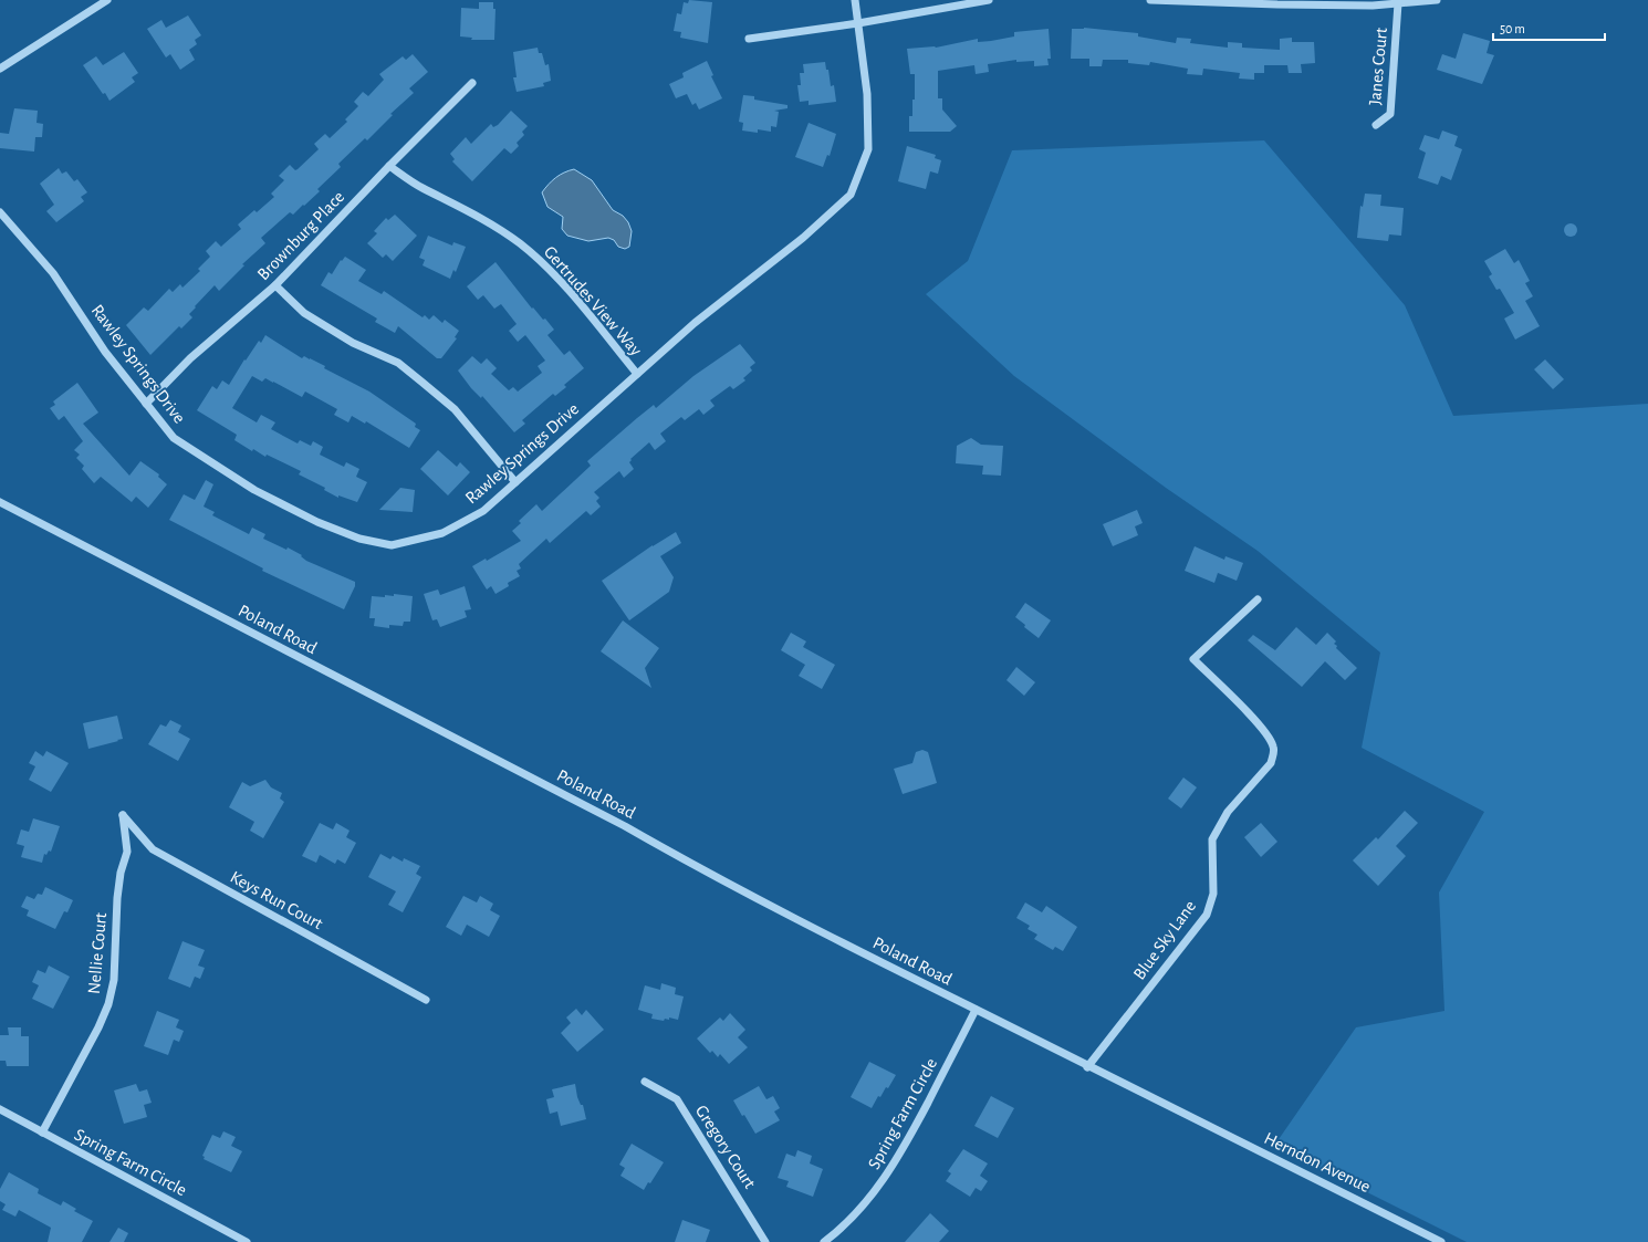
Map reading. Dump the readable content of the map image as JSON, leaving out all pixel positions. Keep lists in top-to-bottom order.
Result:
{
  "streets": {
    "street": [
      "Janes Court",
      "Brownburg Place",
      "Gertrudes View Way",
      "Rawley Springs Drive",
      "Poland Road",
      "Keys Run Court",
      "Blue Sky Lane",
      "Nellie Court",
      "Spring Farm Circle",
      "Gregory Court",
      "Herndon Avenue"
    ]
  },
  "crossings": [
    ["Brownburg Place", "Gertrudes View Way"],
    ["Brownburg Place", "Rawley Springs Drive"],
    ["Gertrudes View Way", "Rawley Springs Drive"],
    ["Poland Road", "Blue Sky Lane"],
    ["Poland Road", "Spring Farm Circle"],
    ["Poland Road", "Herndon Avenue"],
    ["Keys Run Court", "Nellie Court"],
    ["Nellie Court", "Spring Farm Circle"]
  ],
  "scale_bar": "50 m"
}
